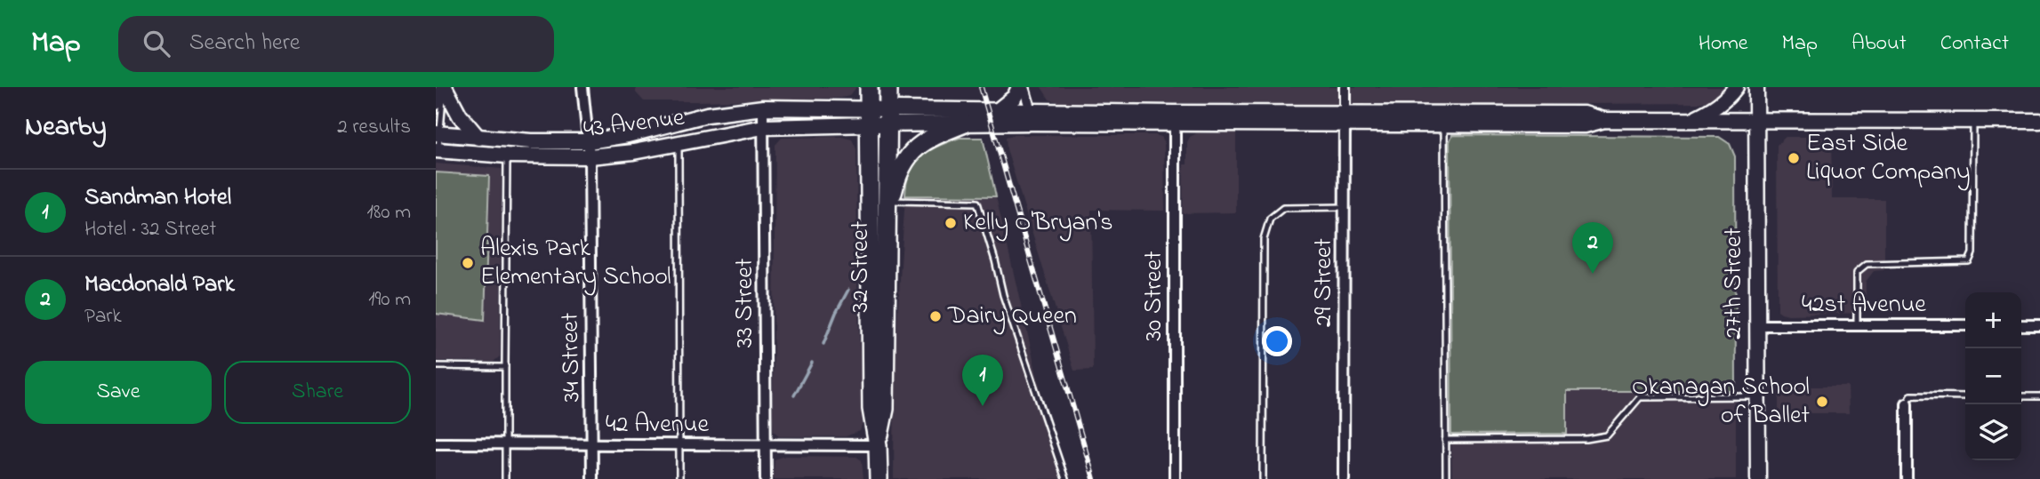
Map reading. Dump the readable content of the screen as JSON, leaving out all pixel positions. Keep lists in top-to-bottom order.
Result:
{
  "streets": {
    "highway": ["32 Street"],
    "street": [
      "43 Avenue",
      "29 Street",
      "27th Street",
      "30 Street",
      "33 Street",
      "42st Avenue",
      "34 Street",
      "42 Avenue"
    ]
  },
  "crossings": [
    ["43 Avenue", "32 Street"],
    ["43 Avenue", "29 Street"],
    ["43 Avenue", "30 Street"],
    ["43 Avenue", "33 Street"],
    ["43 Avenue", "34 Street"],
    ["32 Street", "42 Avenue"],
    ["27th Street", "42st Avenue"],
    ["33 Street", "42 Avenue"],
    ["34 Street", "42 Avenue"]
  ],
  "places": [
    "East Side Liquor Company",
    "Kelly O'Bryan's",
    "Alexis Park Elementary School",
    "Dairy Queen",
    "Okanagan School of Ballet"
  ],
  "page": {
    "header": "Map",
    "search": "Search here",
    "nav": [
      "Home",
      "Map",
      "About",
      "Contact"
    ],
    "heading": ["Nearby", "2 results"],
    "list": [
      {
        "mark": "1",
        "name": "Sandman Hotel",
        "note": "Hotel · 32 Street",
        "value": "180 m"
      },
      {
        "mark": "2",
        "name": "Macdonald Park",
        "note": "Park",
        "value": "190 m"
      }
    ],
    "pins": ["2", "1"],
    "map_buttons": ["+", "−"],
    "buttons": ["Save", "Share"]
  }
}
